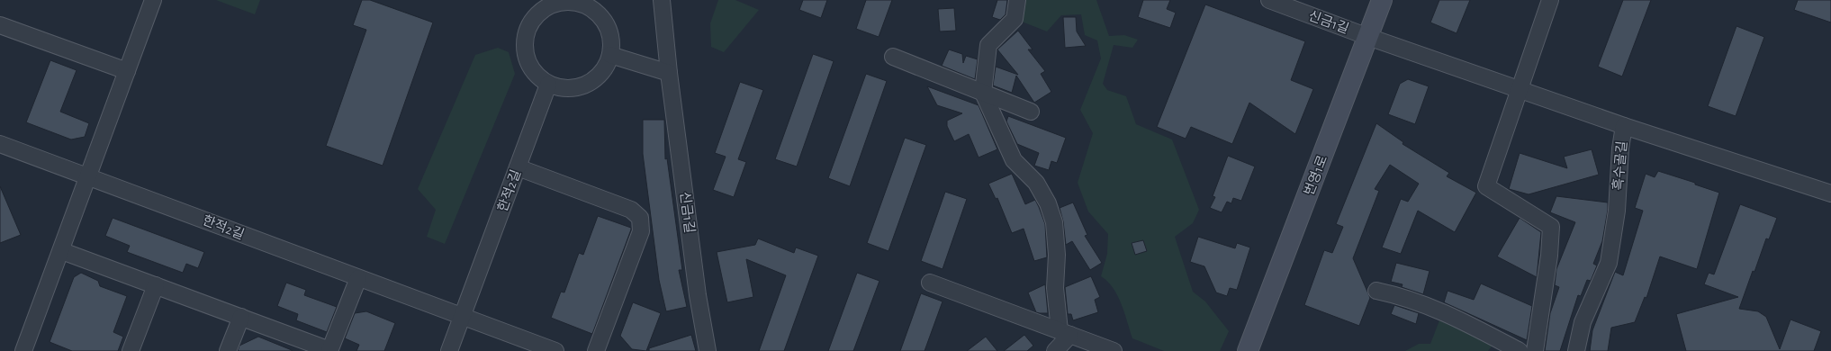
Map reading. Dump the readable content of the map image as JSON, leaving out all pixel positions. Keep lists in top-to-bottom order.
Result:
{
  "streets": {
    "main road": ["번영1로"],
    "street": ["신금1길", "흑수골길", "한적2길"]
  },
  "crossings": [
    ["신금1길", "흑수골길"],
    ["신금1길", "번영1로"]
  ]
}
